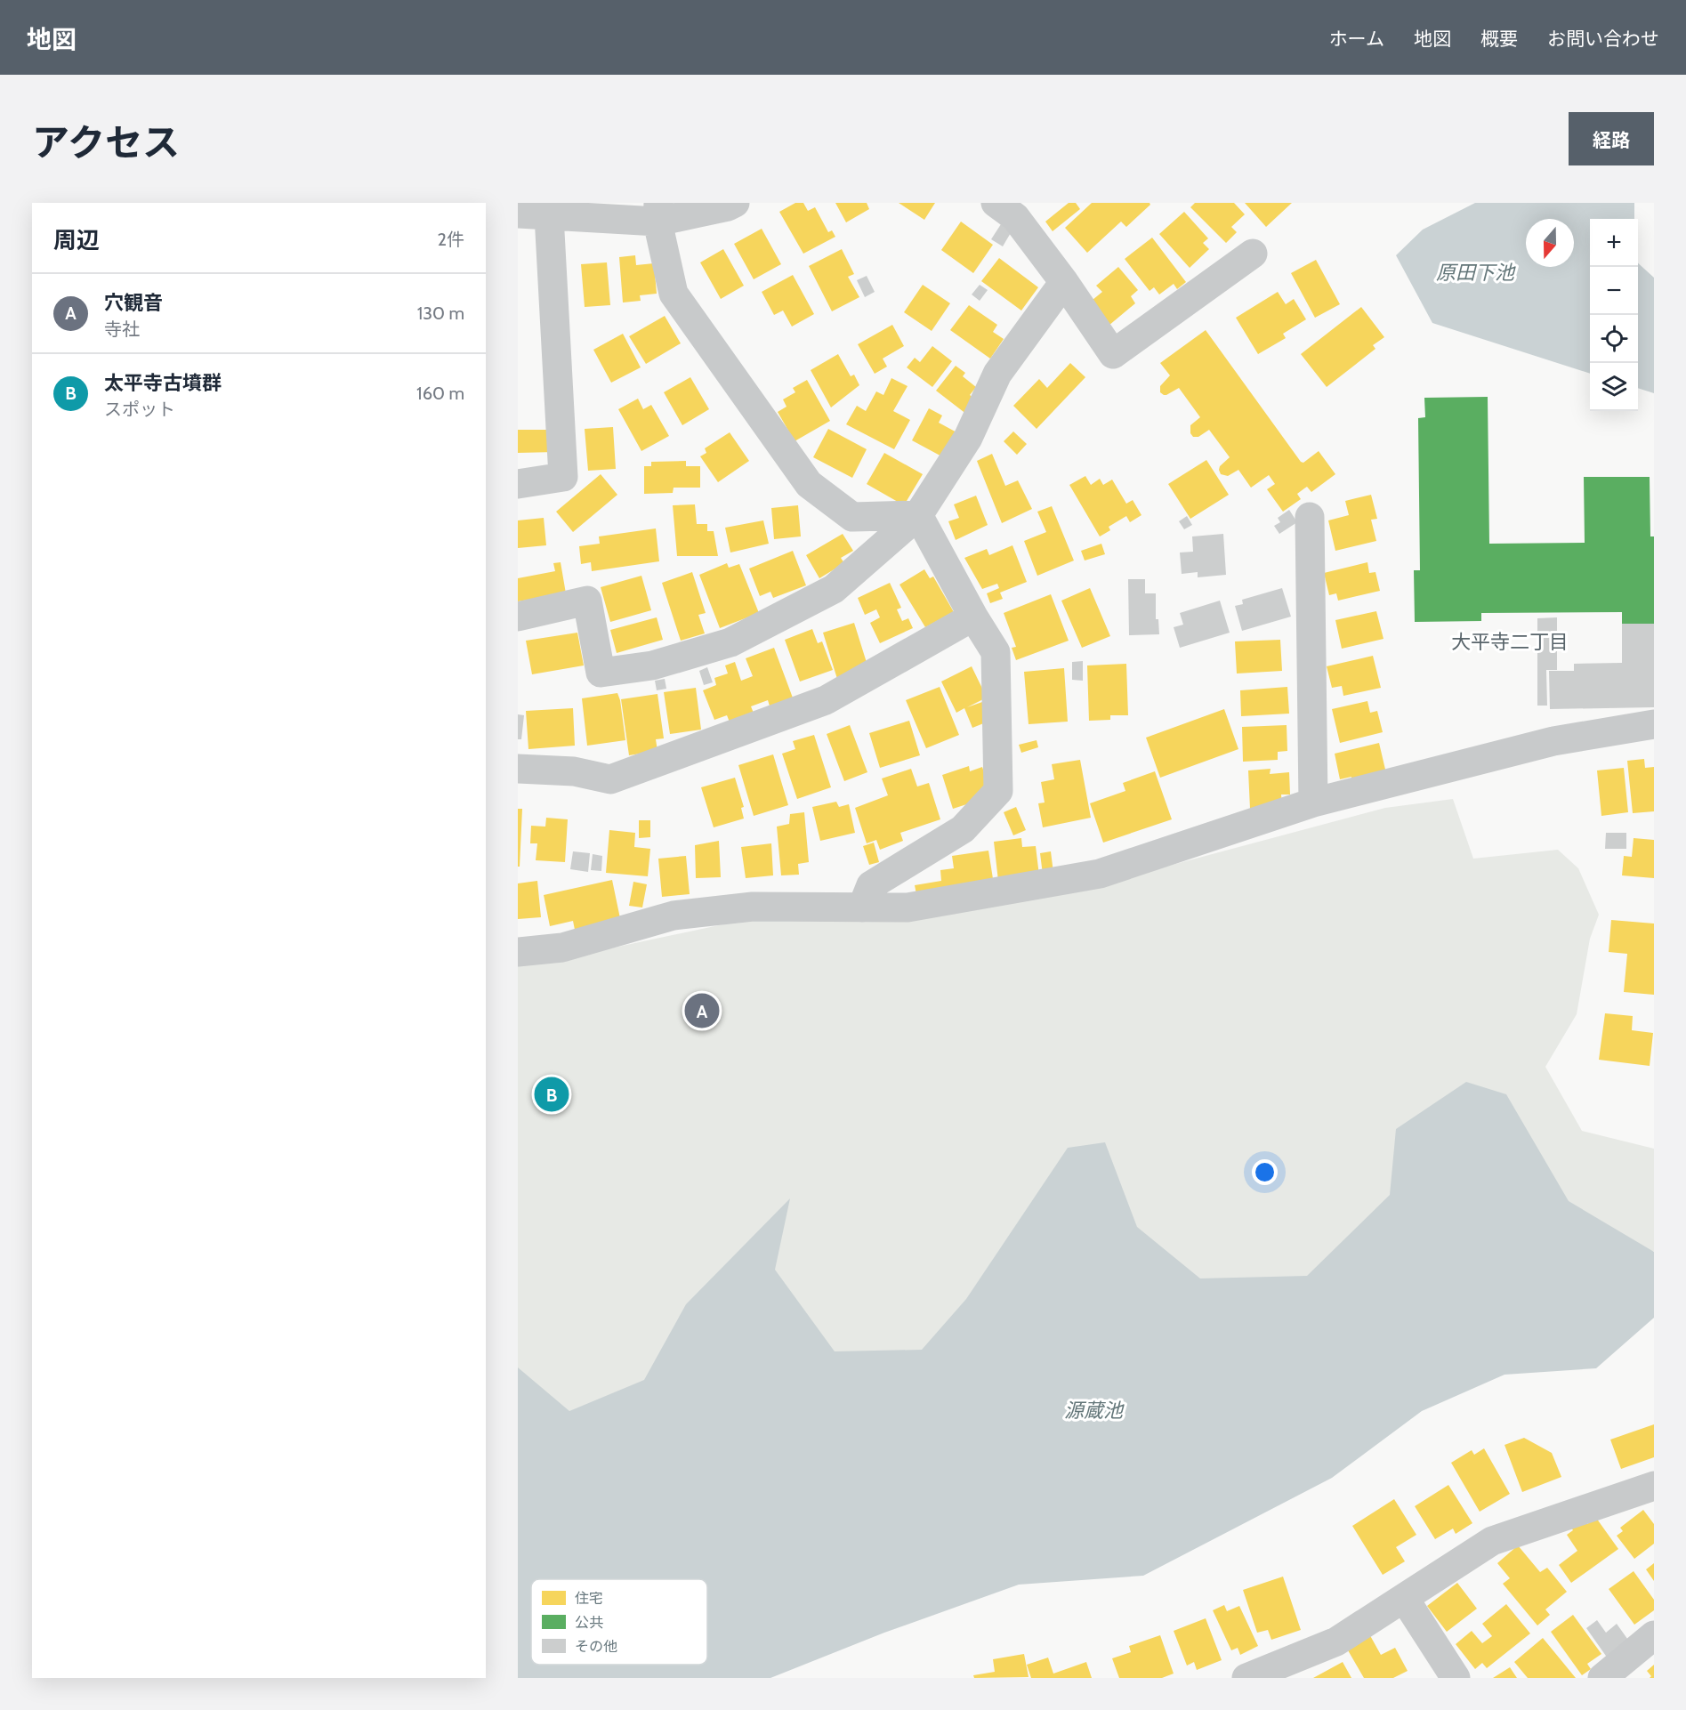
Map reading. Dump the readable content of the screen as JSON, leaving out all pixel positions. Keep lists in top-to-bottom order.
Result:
{
  "districts": ["大平寺二丁目"],
  "water": ["原田下池", "源蔵池"],
  "legend": ["住宅", "公共", "その他"],
  "north": "bottom",
  "page": {
    "header": "地図",
    "nav": [
      "ホーム",
      "地図",
      "概要",
      "お問い合わせ"
    ],
    "title": "アクセス",
    "buttons": "経路",
    "heading": ["周辺", "2件"],
    "map_buttons": ["+", "−"],
    "list": [
      {
        "mark": "A",
        "name": "穴観音",
        "note": "寺社",
        "value": "130 m"
      },
      {
        "mark": "B",
        "name": "太平寺古墳群",
        "note": "スポット",
        "value": "160 m"
      }
    ],
    "pins": ["A", "B"]
  }
}
